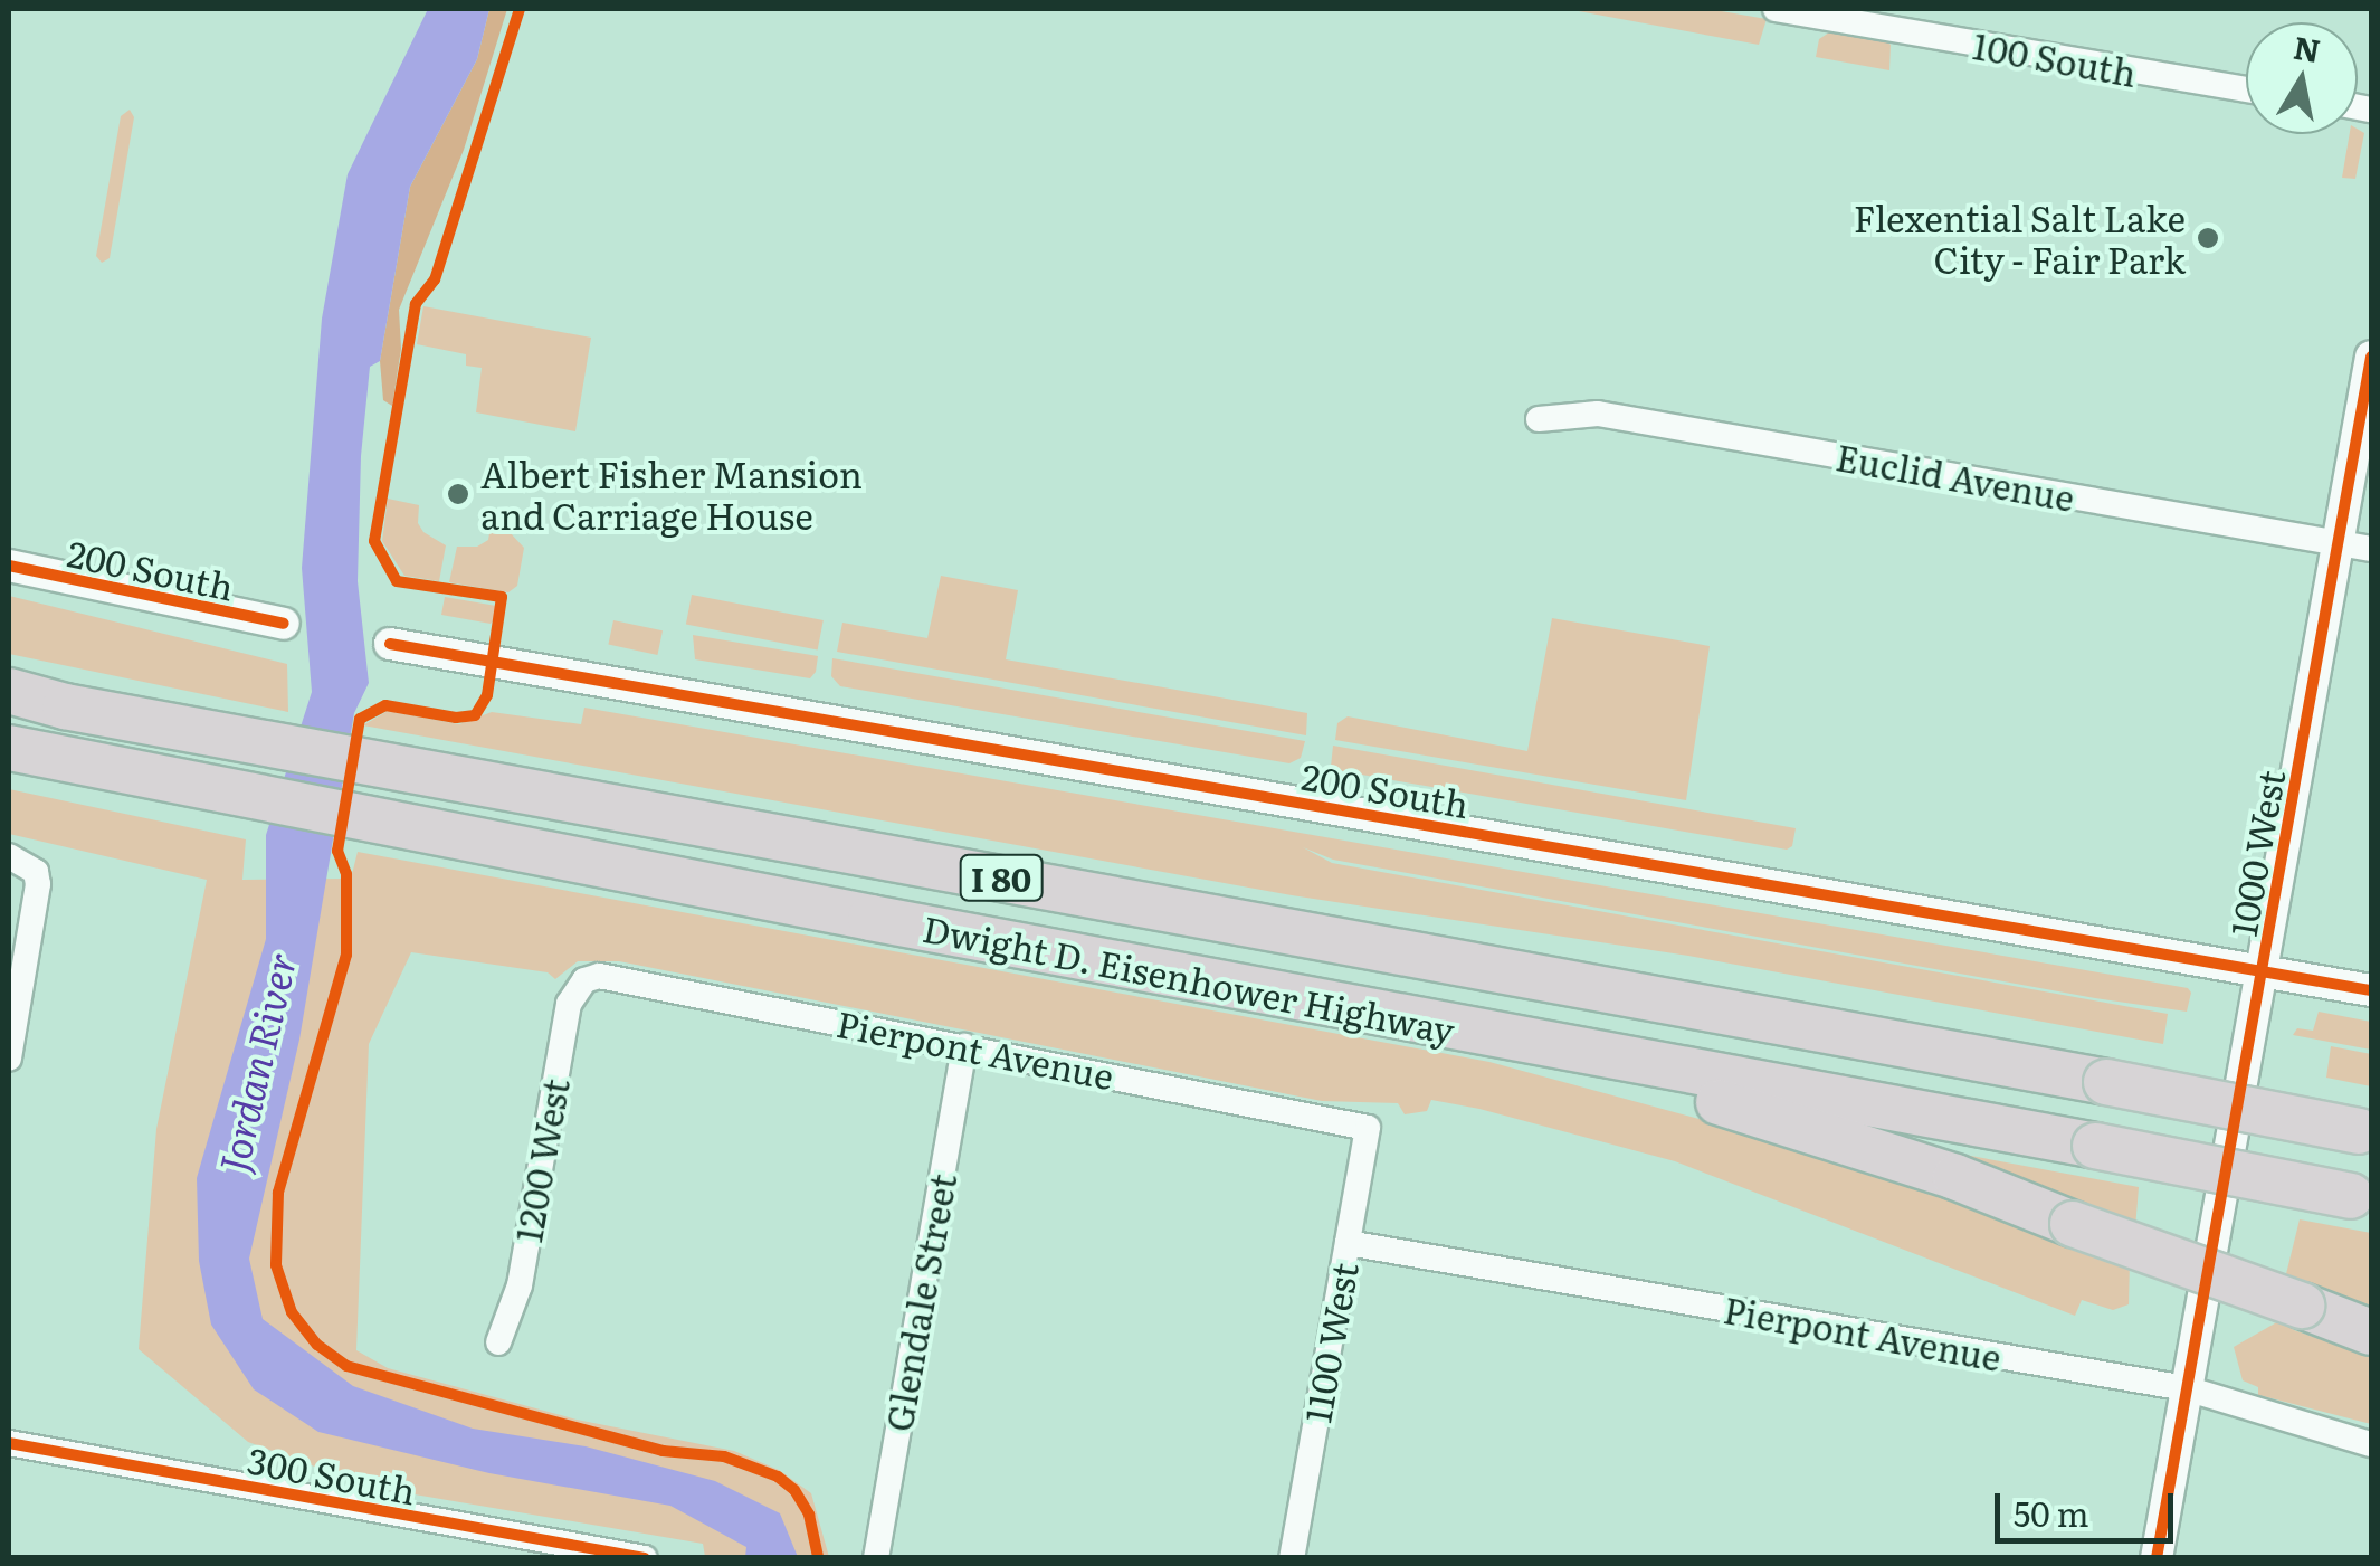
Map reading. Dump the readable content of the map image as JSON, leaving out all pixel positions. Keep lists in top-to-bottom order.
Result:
{
  "streets": {
    "highway": ["I 80", "Dwight D. Eisenhower Highway"],
    "street": [
      "100 South",
      "Euclid Avenue",
      "200 South",
      "1000 West",
      "Pierpont Avenue",
      "1200 West",
      "Glendale Street",
      "1100 West",
      "300 South"
    ]
  },
  "crossings": [
    ["Euclid Avenue", "1000 West"],
    ["200 South", "1000 West"],
    ["1000 West", "Pierpont Avenue"],
    ["Pierpont Avenue", "1200 West"],
    ["Pierpont Avenue", "Glendale Street"],
    ["Pierpont Avenue", "1100 West"]
  ],
  "water": ["Jordan River"],
  "places": ["Flexential Salt Lake City - Fair Park", "Albert Fisher Mansion and Carriage House"],
  "scale_bar": "50 m",
  "north": "top"
}
